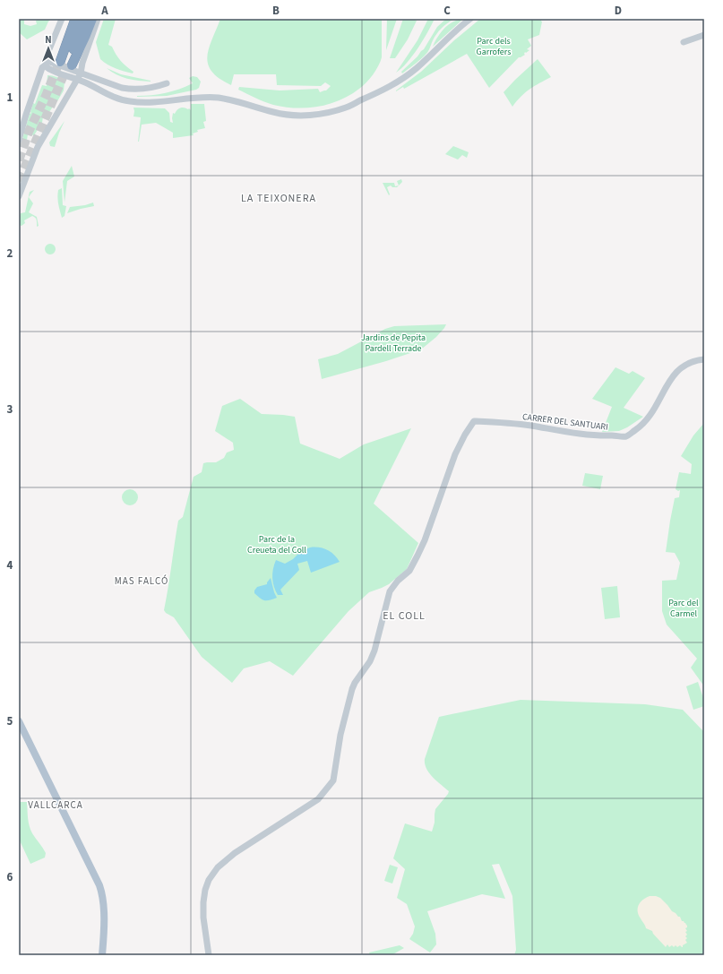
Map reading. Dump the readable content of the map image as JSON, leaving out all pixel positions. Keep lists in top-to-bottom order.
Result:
{
  "streets": {
    "street": ["CARRER DEL SANTUARI"]
  },
  "districts": [
    "LA TEIXONERA",
    "MAS FALCÓ",
    "EL COLL",
    "VALLCARCA"
  ],
  "parks": [
    "Parc dels Garrofers",
    "Jardins de Pepita Pardell Terrade",
    "Parc de la Creueta del Coll",
    "Parc del Carmel"
  ],
  "north": "top",
  "grid": {
    "columns": [
      "A",
      "B",
      "C",
      "D"
    ],
    "rows": [
      "1",
      "2",
      "3",
      "4",
      "5",
      "6"
    ]
  }
}
